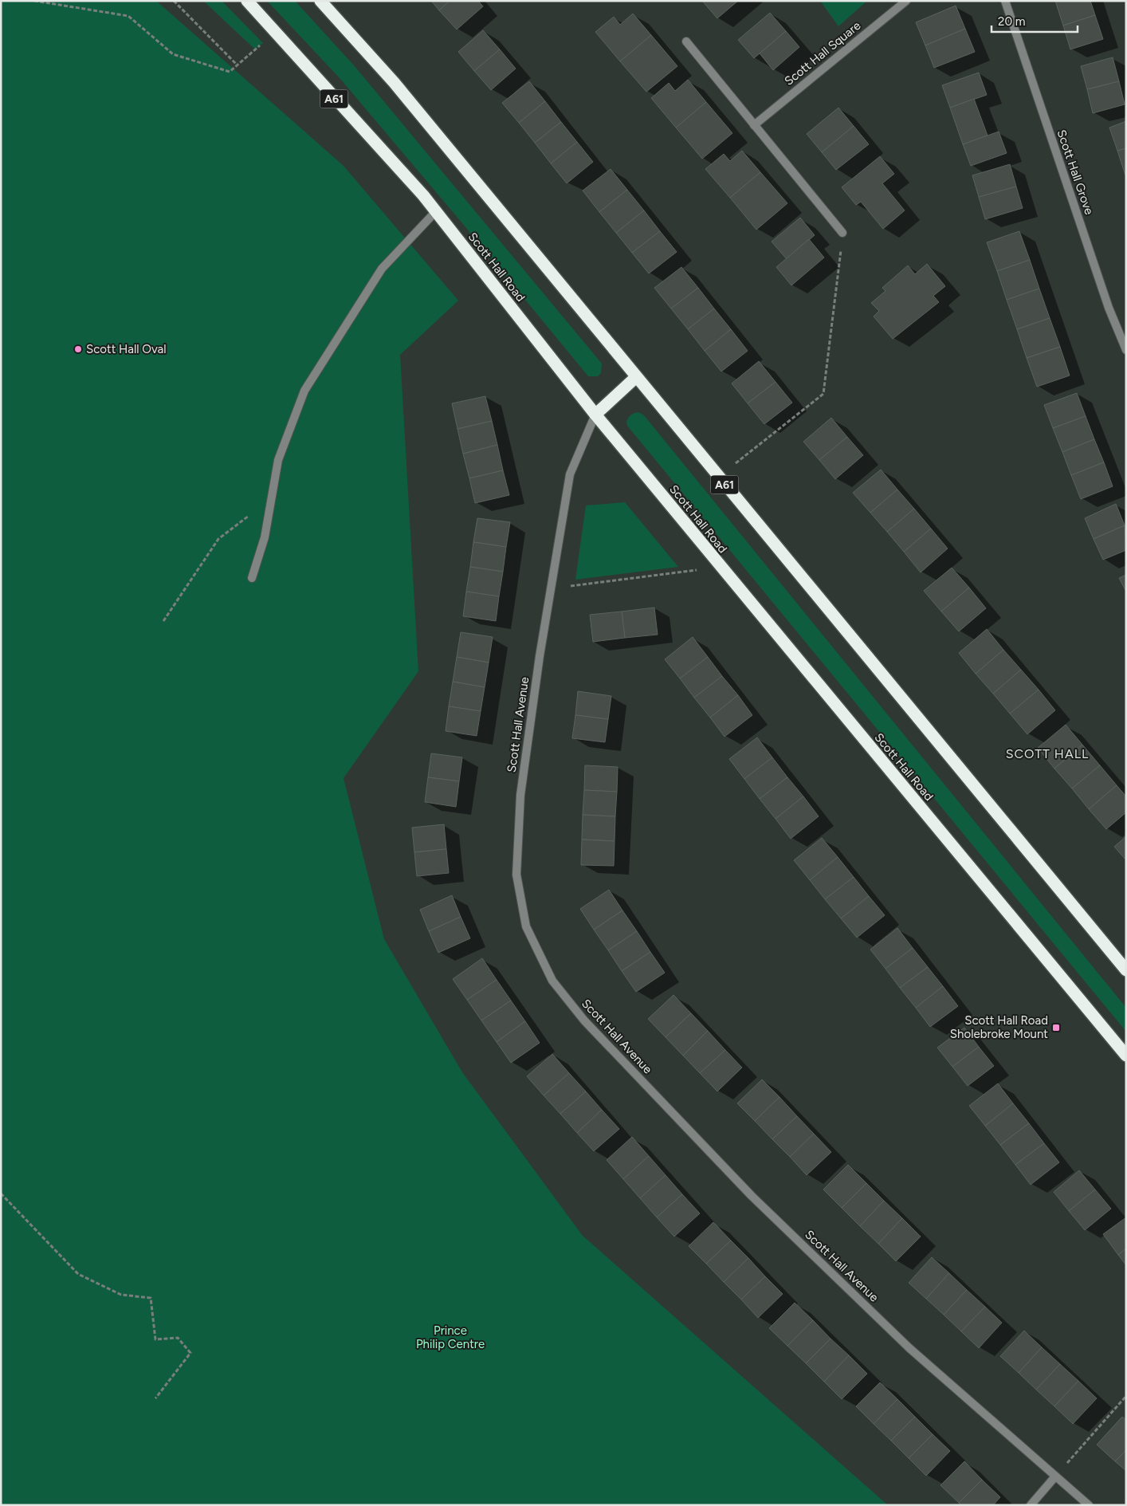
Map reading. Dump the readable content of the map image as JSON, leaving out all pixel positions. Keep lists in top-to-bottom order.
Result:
{
  "streets": {
    "highway": ["A61", "Scott Hall Road"],
    "street": ["Scott Hall Square", "Scott Hall Grove", "Scott Hall Avenue"]
  },
  "crossings": [
    ["Scott Hall Road", "Scott Hall Avenue"]
  ],
  "districts": ["SCOTT HALL"],
  "parks": ["Prince Philip Centre"],
  "places": {
    "other": ["Scott Hall Oval"],
    "transit": ["Scott Hall Road Sholebroke Mount"]
  },
  "scale_bar": "20 m"
}
